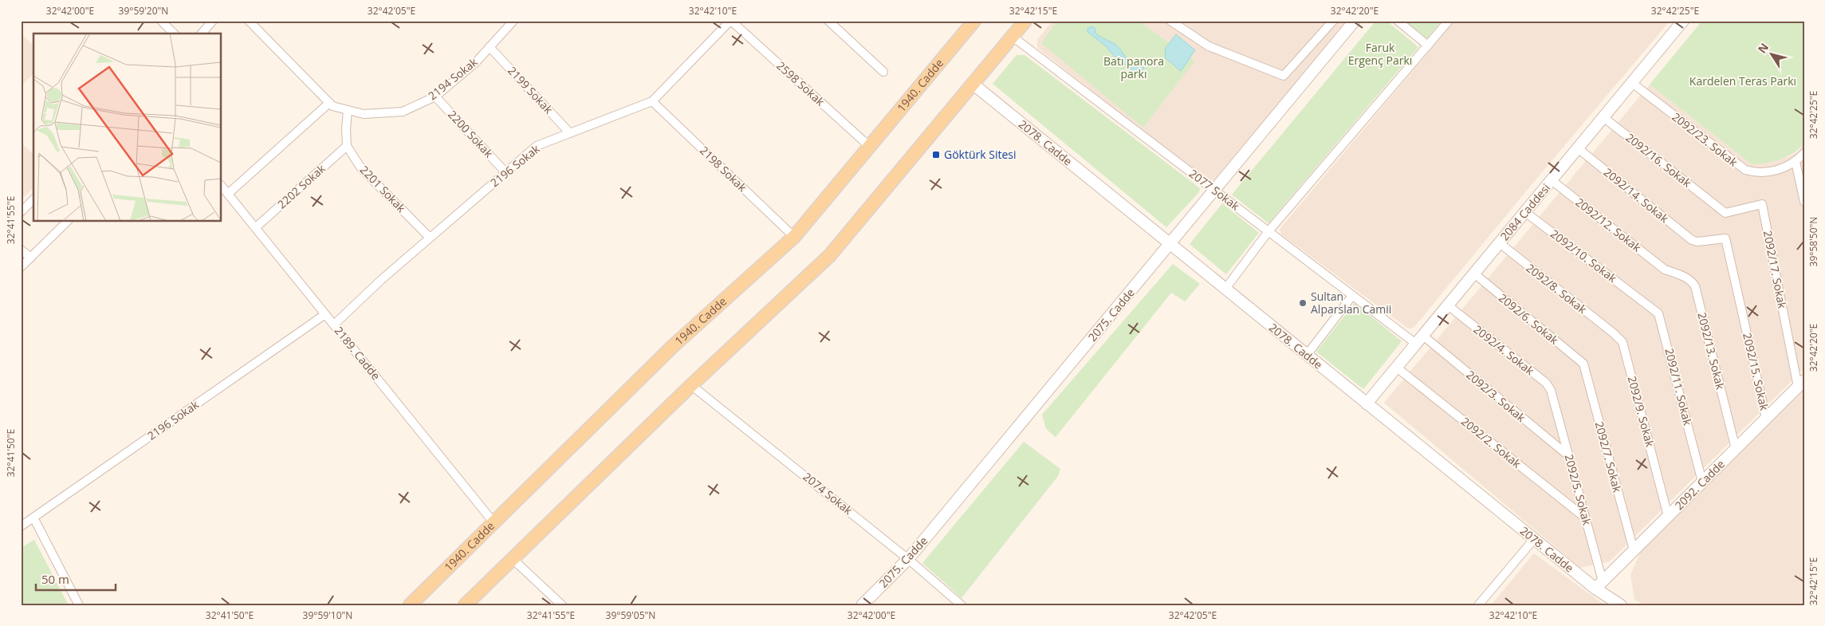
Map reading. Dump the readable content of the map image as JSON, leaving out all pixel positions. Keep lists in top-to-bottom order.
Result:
{
  "streets": {
    "main road": ["1940. Cadde"],
    "street": [
      "2194 Sokak",
      "2598 Sokak",
      "2199 Sokak",
      "2200 Sokak",
      "2092/23. Sokak",
      "2078. Cadde",
      "2092/16. Sokak",
      "2196 Sokak",
      "2198 Sokak",
      "2202 Sokak",
      "2201 Sokak",
      "2077 Sokak",
      "2092/14. Sokak",
      "2084 Caddesi",
      "2092/12. Sokak",
      "2092/10. Sokak",
      "2092/17. Sokak",
      "2092/8. Sokak",
      "2075. Cadde",
      "2092/6. Sokak",
      "2092/4. Sokak",
      "2092/13. Sokak",
      "2189. Cadde",
      "2092/15. Sokak",
      "2092/11. Sokak",
      "2092/3. Sokak",
      "2092/9. Sokak",
      "2092/2. Sokak",
      "2092/7. Sokak",
      "2092. Cadde",
      "2092/5. Sokak",
      "2074 Sokak"
    ]
  },
  "crossings": [
    ["2194 Sokak", "2199 Sokak"],
    ["2194 Sokak", "2200 Sokak"],
    ["2598 Sokak", "1940. Cadde"],
    ["2598 Sokak", "2196 Sokak"],
    ["1940. Cadde", "2198 Sokak"],
    ["1940. Cadde", "2189. Cadde"],
    ["2199 Sokak", "2196 Sokak"],
    ["2200 Sokak", "2196 Sokak"],
    ["2092/23. Sokak", "2084 Caddesi"],
    ["2078. Cadde", "2084 Caddesi"],
    ["2078. Cadde", "2075. Cadde"],
    ["2078. Cadde", "2092. Cadde"],
    ["2078. Cadde", "2092/5. Sokak"],
    ["2092/16. Sokak", "2084 Caddesi"],
    ["2092/16. Sokak", "2092/17. Sokak"],
    ["2196 Sokak", "2198 Sokak"],
    ["2196 Sokak", "2201 Sokak"],
    ["2196 Sokak", "2189. Cadde"],
    ["2202 Sokak", "2201 Sokak"],
    ["2202 Sokak", "2189. Cadde"],
    ["2077 Sokak", "2084 Caddesi"],
    ["2077 Sokak", "2075. Cadde"],
    ["2077 Sokak", "2092/3. Sokak"],
    ["2092/14. Sokak", "2084 Caddesi"],
    ["2092/14. Sokak", "2092/15. Sokak"],
    ["2084 Caddesi", "2092/12. Sokak"],
    ["2084 Caddesi", "2092/10. Sokak"],
    ["2084 Caddesi", "2092/8. Sokak"],
    ["2084 Caddesi", "2092/6. Sokak"],
    ["2084 Caddesi", "2092/4. Sokak"],
    ["2084 Caddesi", "2092/3. Sokak"],
    ["2084 Caddesi", "2092/2. Sokak"],
    ["2092/12. Sokak", "2092/13. Sokak"],
    ["2092/10. Sokak", "2092/11. Sokak"],
    ["2092/17. Sokak", "2092. Cadde"],
    ["2092/8. Sokak", "2092/9. Sokak"],
    ["2075. Cadde", "2074 Sokak"],
    ["2092/6. Sokak", "2092/7. Sokak"],
    ["2092/4. Sokak", "2092/5. Sokak"],
    ["2092/13. Sokak", "2092. Cadde"],
    ["2092/15. Sokak", "2092. Cadde"],
    ["2092/11. Sokak", "2092. Cadde"],
    ["2092/3. Sokak", "2092/5. Sokak"],
    ["2092/9. Sokak", "2092. Cadde"],
    ["2092/2. Sokak", "2092/5. Sokak"],
    ["2092/7. Sokak", "2092. Cadde"],
    ["2092. Cadde", "2092/5. Sokak"]
  ],
  "parks": ["Faruk Ergenç Parkı", "Batı panora parkı", "Kardelen Teras Parkı"],
  "places": {
    "transit": ["Göktürk Sitesi"],
    "other": ["Sultan Alparslan Camii"]
  },
  "scale_bar": "50 m",
  "north": "top left",
  "coordinates": [
    "32°42'00\"E",
    "39°59'20\"N",
    "32°42'05\"E",
    "32°42'10\"E",
    "32°42'15\"E",
    "32°42'20\"E",
    "32°42'25\"E",
    "32°41'55\"E",
    "39°58'50\"N",
    "32°41'50\"E",
    "39°59'10\"N",
    "39°59'05\"N"
  ]
}
